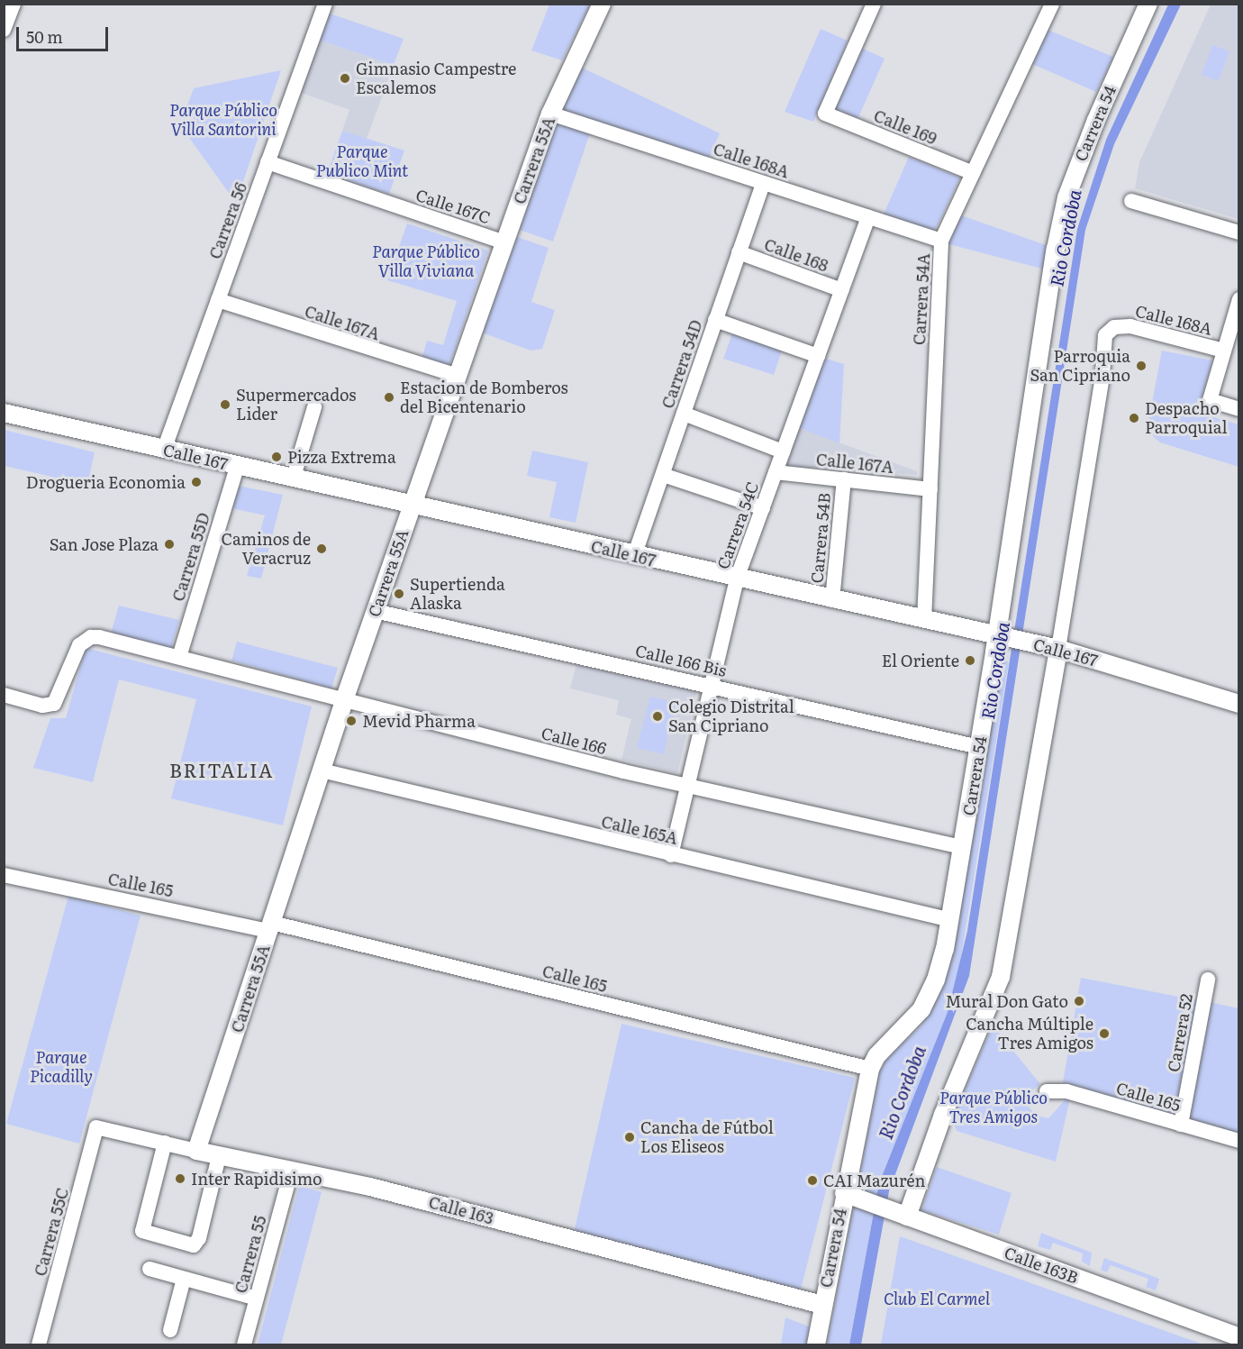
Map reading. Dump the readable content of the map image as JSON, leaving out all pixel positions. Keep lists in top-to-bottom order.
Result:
{
  "streets": {
    "street": [
      "Carrera 54",
      "Calle 169",
      "Carrera 55A",
      "Calle 168A",
      "Calle 167C",
      "Carrera 56",
      "Calle 168",
      "Carrera 54A",
      "Calle 167A",
      "Carrera 54D",
      "Calle 167",
      "Carrera 54C",
      "Carrera 54B",
      "Carrera 55D",
      "Calle 166 Bis",
      "Calle 166",
      "Calle 165A",
      "Calle 165",
      "Carrera 52",
      "Calle 163",
      "Carrera 55C",
      "Carrera 55",
      "Calle 163B"
    ]
  },
  "crossings": [
    ["Carrera 54", "Calle 167"],
    ["Carrera 54", "Calle 166 Bis"],
    ["Carrera 54", "Calle 166"],
    ["Carrera 54", "Calle 165A"],
    ["Carrera 54", "Calle 165"],
    ["Carrera 54", "Calle 163"],
    ["Carrera 54", "Calle 163B"],
    ["Calle 169", "Carrera 54A"],
    ["Carrera 55A", "Calle 168A"],
    ["Carrera 55A", "Calle 167C"],
    ["Carrera 55A", "Calle 167A"],
    ["Carrera 55A", "Calle 167"],
    ["Carrera 55A", "Calle 166 Bis"],
    ["Carrera 55A", "Calle 166"],
    ["Carrera 55A", "Calle 165A"],
    ["Carrera 55A", "Calle 165"],
    ["Carrera 55A", "Calle 163"],
    ["Calle 168A", "Carrera 54A"],
    ["Calle 168A", "Carrera 54D"],
    ["Calle 168A", "Calle 167"],
    ["Calle 168A", "Carrera 54C"],
    ["Calle 167C", "Carrera 56"],
    ["Carrera 56", "Calle 167A"],
    ["Carrera 56", "Calle 167"],
    ["Calle 168", "Carrera 54D"],
    ["Calle 168", "Carrera 54C"],
    ["Carrera 54A", "Calle 167A"],
    ["Carrera 54A", "Calle 167"],
    ["Calle 167A", "Carrera 54C"],
    ["Calle 167A", "Carrera 54B"],
    ["Carrera 54D", "Calle 167"],
    ["Calle 167", "Carrera 54C"],
    ["Calle 167", "Carrera 54B"],
    ["Calle 167", "Carrera 55D"],
    ["Carrera 54C", "Calle 166 Bis"],
    ["Carrera 54C", "Calle 166"],
    ["Carrera 54C", "Calle 165A"],
    ["Carrera 55D", "Calle 166"],
    ["Calle 165", "Carrera 52"],
    ["Calle 163", "Carrera 55C"],
    ["Calle 163", "Carrera 55"]
  ],
  "districts": ["BRITALIA"],
  "water": ["Rio Cordoba"],
  "parks": [
    "Parque Público Villa Santorini",
    "Parque Publico Mint",
    "Parque Público Villa Viviana",
    "Parque Picadilly",
    "Parque Público Tres Amigos",
    "Club El Carmel"
  ],
  "places": [
    "Gimnasio Campestre Escalemos",
    "Parroquia San Cipriano",
    "Estacion de Bomberos del Bicentenario",
    "Supermercados Lider",
    "Despacho Parroquial",
    "Pizza Extrema",
    "Drogueria Economia",
    "San Jose Plaza",
    "Caminos de Veracruz",
    "Supertienda Alaska",
    "El Oriente",
    "Colegio Distrital San Cipriano",
    "Mevid Pharma",
    "Mural Don Gato",
    "Cancha Múltiple Tres Amigos",
    "Cancha de Fútbol Los Eliseos",
    "Inter Rapidisimo",
    "CAI Mazurén"
  ],
  "scale_bar": "50 m"
}
